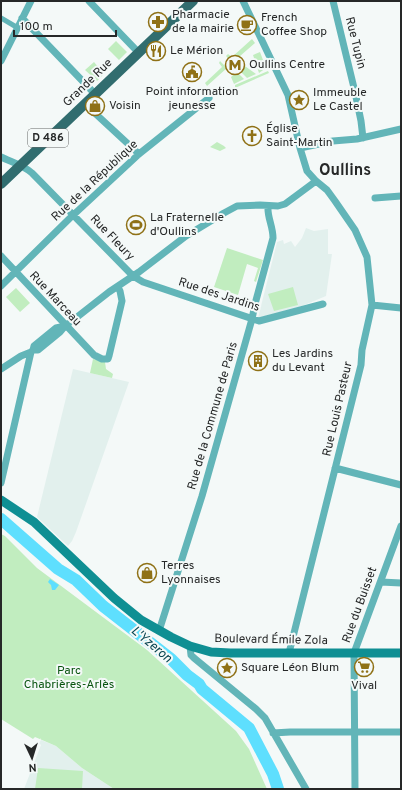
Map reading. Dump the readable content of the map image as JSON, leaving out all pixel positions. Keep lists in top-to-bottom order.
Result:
{
  "streets": {
    "main road": ["Grande Rue", "D 486", "Boulevard Émile Zola"],
    "street": [
      "Rue Tupin",
      "Rue de la République",
      "Rue Fleury",
      "Rue des Jardins",
      "Rue Marceau",
      "Rue Louis Pasteur",
      "Rue de la Commune de Paris",
      "Rue du Buisset"
    ]
  },
  "crossings": [
    ["Grande Rue", "Rue Fleury"],
    ["Rue de la République", "Rue Fleury"],
    ["Rue de la République", "Rue Marceau"],
    ["Rue Fleury", "Rue des Jardins"],
    ["Rue des Jardins", "Rue de la Commune de Paris"],
    ["Rue Louis Pasteur", "Boulevard Émile Zola"],
    ["Rue de la Commune de Paris", "Boulevard Émile Zola"],
    ["Rue du Buisset", "Boulevard Émile Zola"]
  ],
  "districts": ["Oullins"],
  "water": ["L'Yzeron"],
  "parks": ["Parc Chabrières-Arlès"],
  "places": {
    "pharmacy": ["Pharmacie de la mairie"],
    "cafe": ["French Coffee Shop"],
    "restaurant": ["Le Mérion"],
    "metro station": ["Oullins Centre"],
    "public building": ["Point information jeunesse"],
    "place": ["Immeuble Le Castel", "Square Léon Blum"],
    "shop": ["Voisin", "Terres Lyonnaises"],
    "church": ["Église Saint-Martin"],
    "sports": ["La Fraternelle d'Oullins"],
    "building": ["Les Jardins du Levant"],
    "supermarket": ["Vival"]
  },
  "scale_bar": "100 m",
  "north": "bottom"
}
